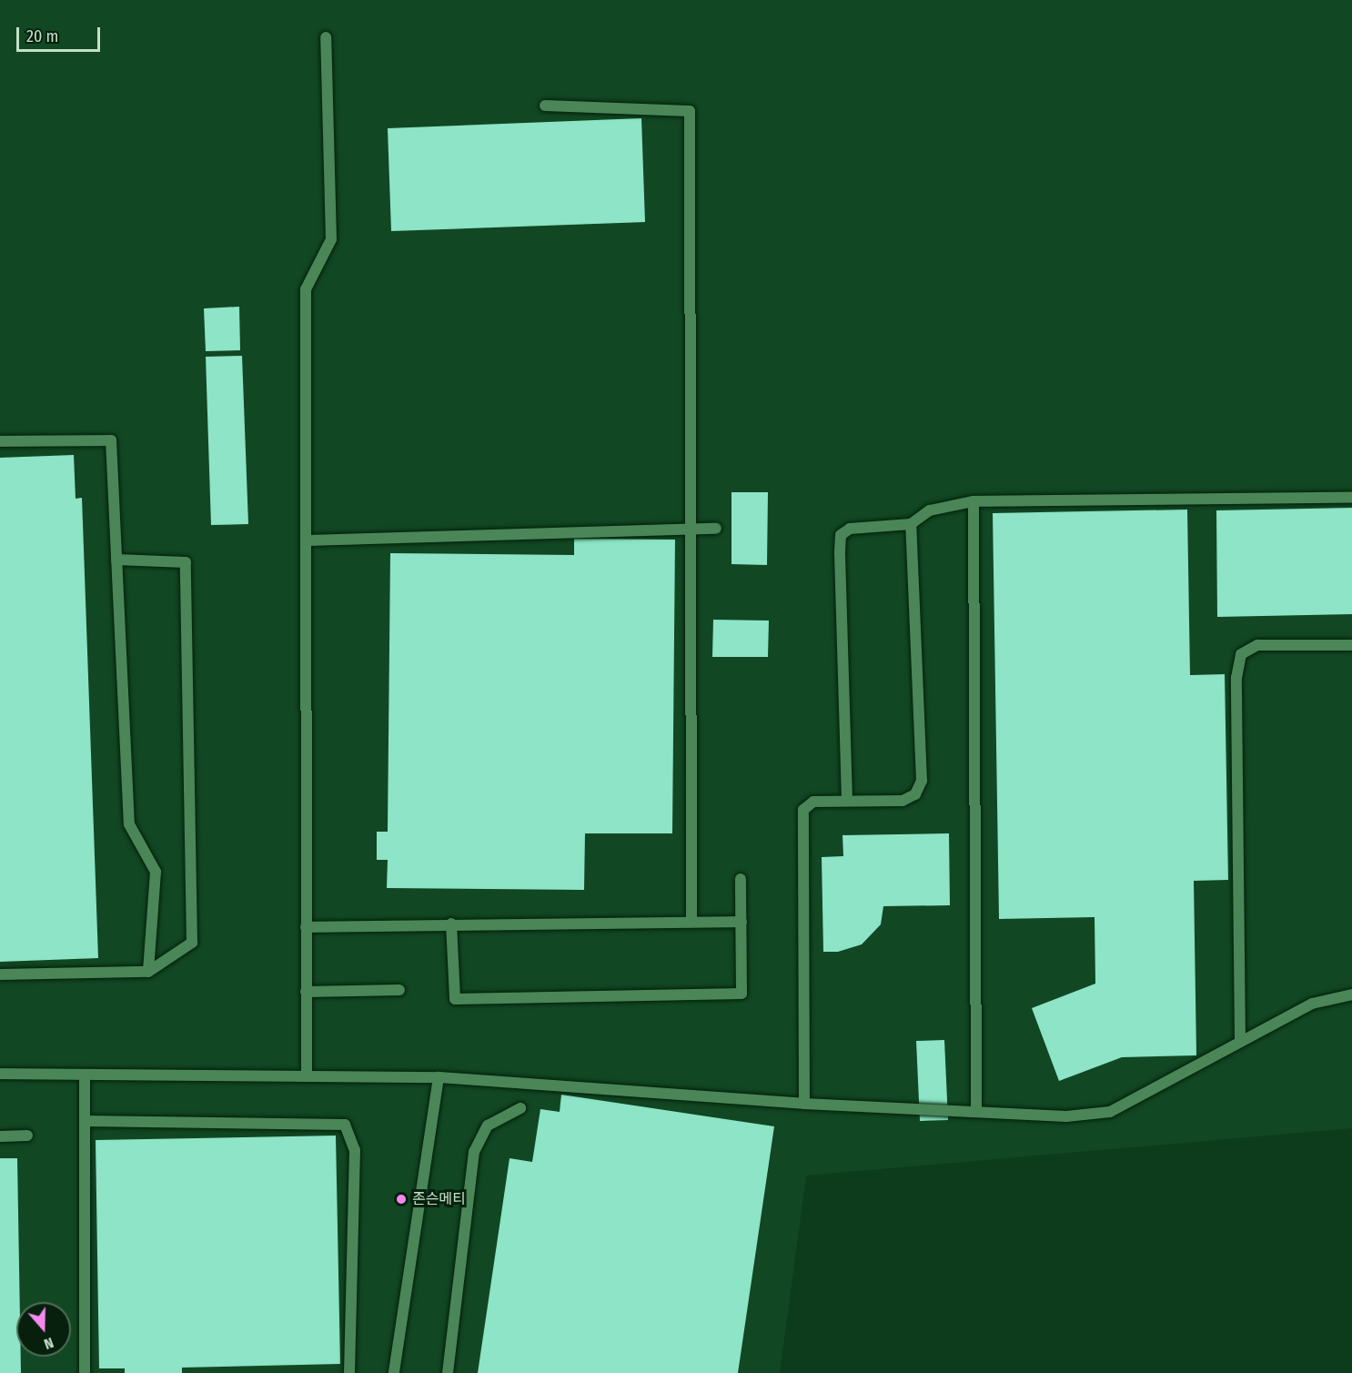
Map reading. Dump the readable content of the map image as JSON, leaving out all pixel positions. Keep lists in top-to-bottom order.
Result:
{
  "places": ["존슨메티"],
  "scale_bar": "20 m",
  "north": "bottom"
}
